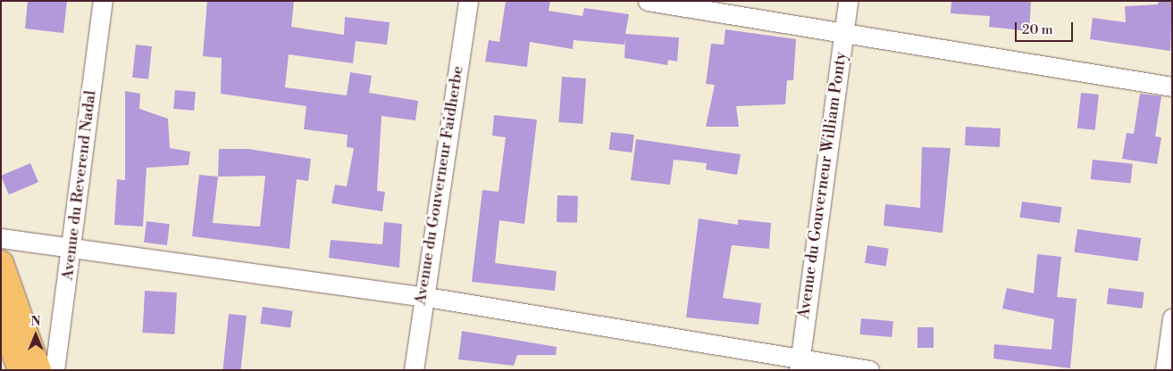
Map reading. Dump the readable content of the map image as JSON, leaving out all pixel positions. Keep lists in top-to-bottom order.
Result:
{
  "streets": {
    "street": ["Avenue du Reverend Nadal", "Avenue du Gouverneur Faidherbe", "Avenue du Gouverneur William Ponty"]
  },
  "scale_bar": "20 m",
  "north": "top"
}
